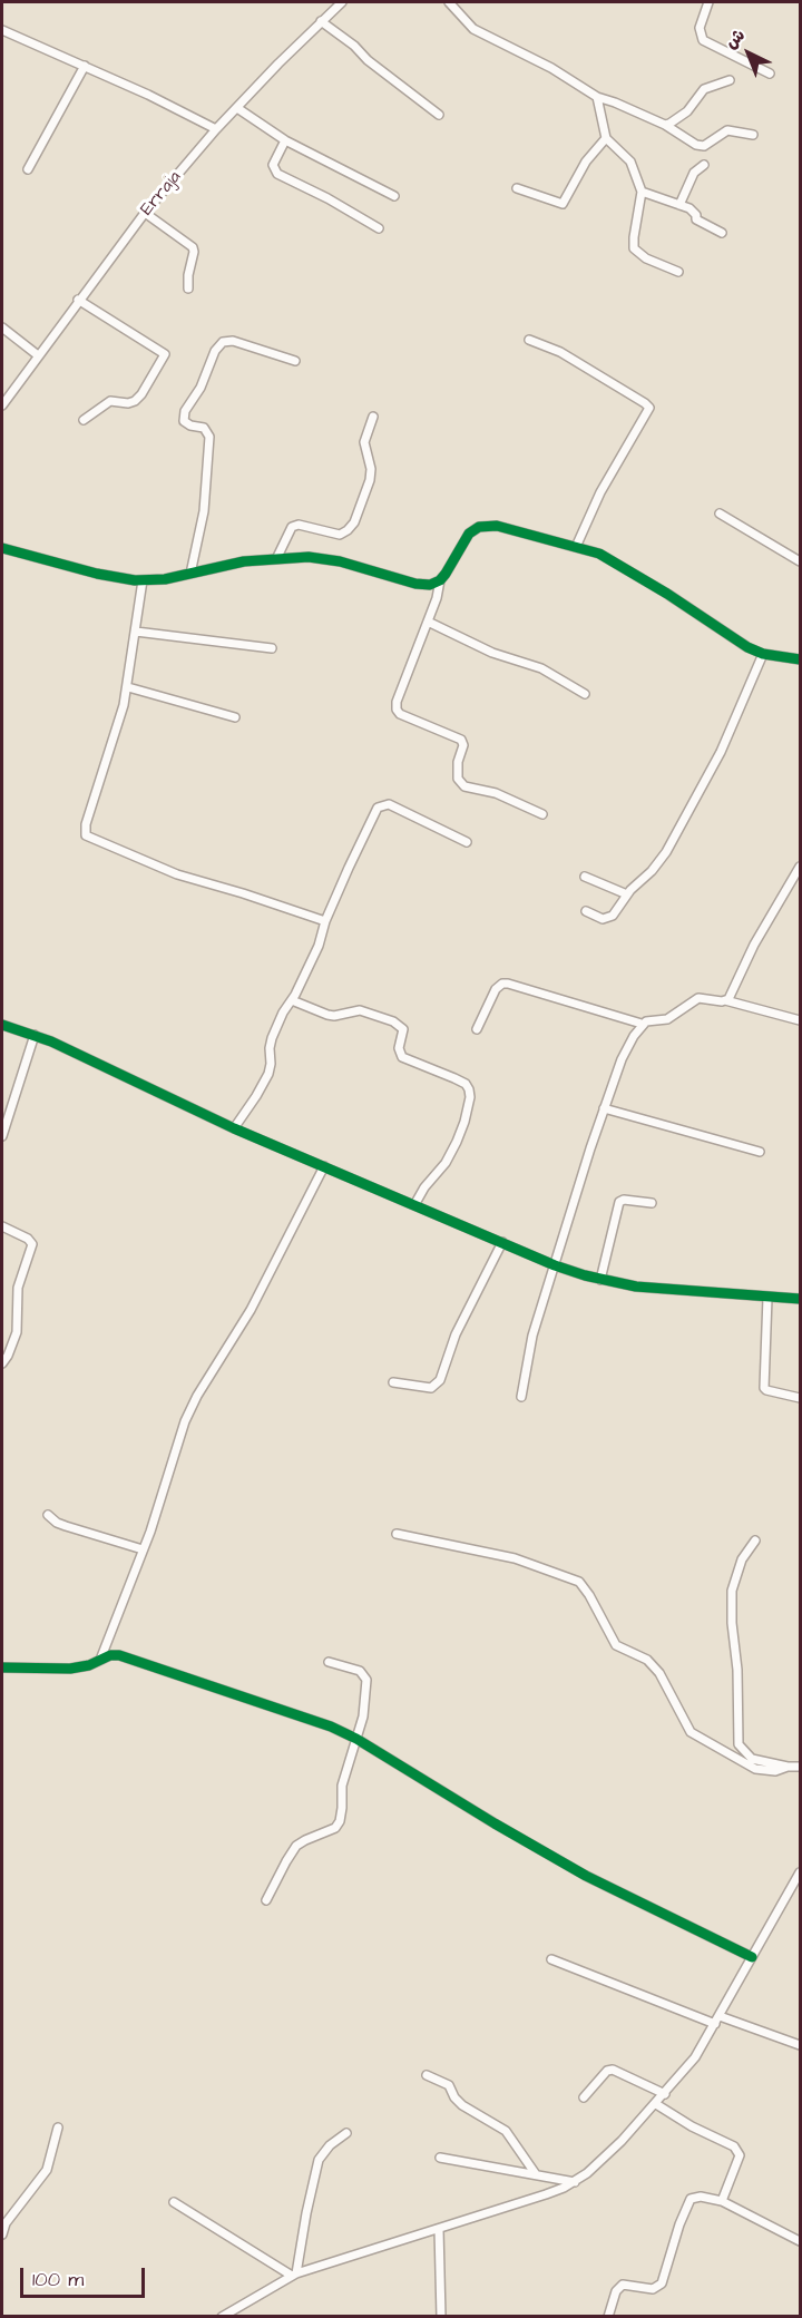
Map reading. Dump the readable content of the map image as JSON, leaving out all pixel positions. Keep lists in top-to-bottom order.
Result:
{
  "streets": {
    "street": ["Erraja"]
  },
  "scale_bar": "100 m",
  "north": "top left"
}
